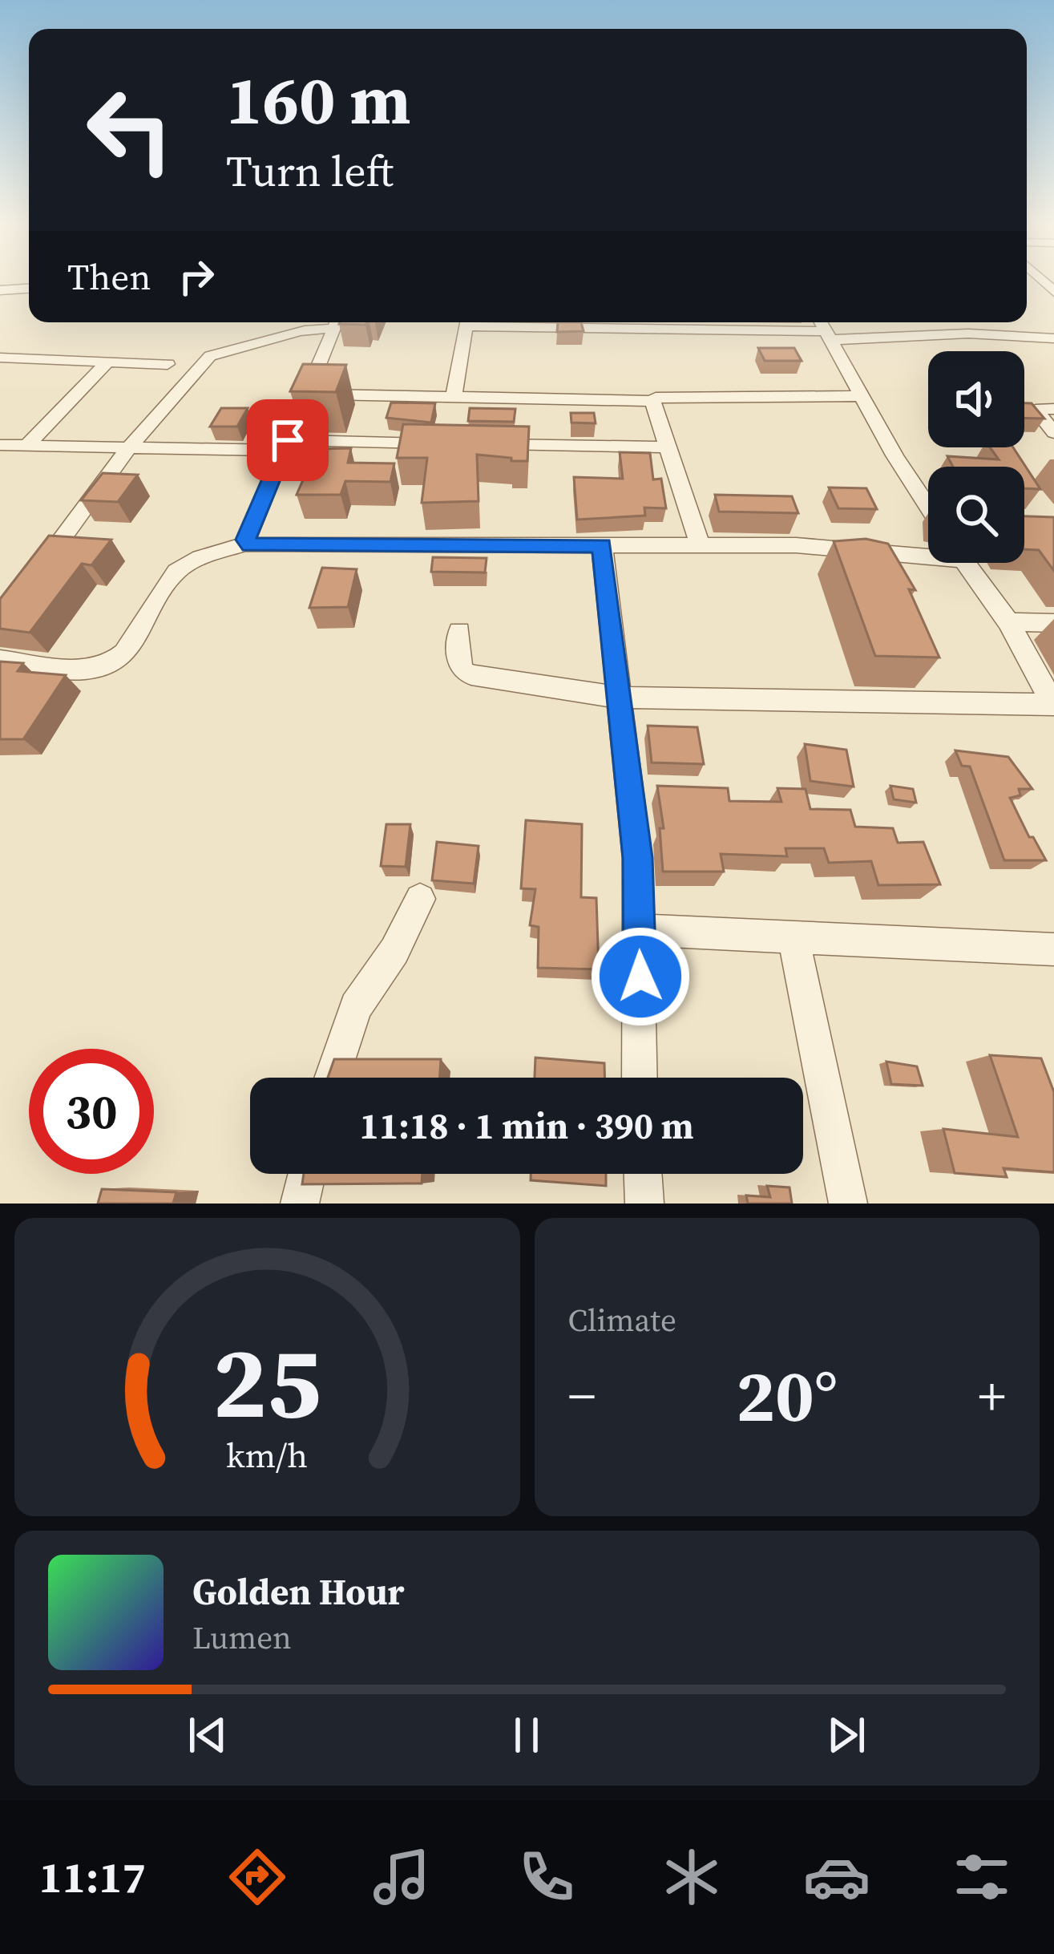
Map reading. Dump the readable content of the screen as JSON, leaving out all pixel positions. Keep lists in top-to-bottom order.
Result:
{
  "page": {
    "turn": ["160 m", "Turn left"],
    "then": "Then",
    "limit": "30",
    "trip": "11:18 · 1 min · 390 m",
    "tile": "Climate",
    "heat": ["−", "20°", "+"],
    "song": ["Golden Hour", "Lumen"],
    "tabs": "11:17",
    "gauge": ["25", "km/h"]
  }
}
